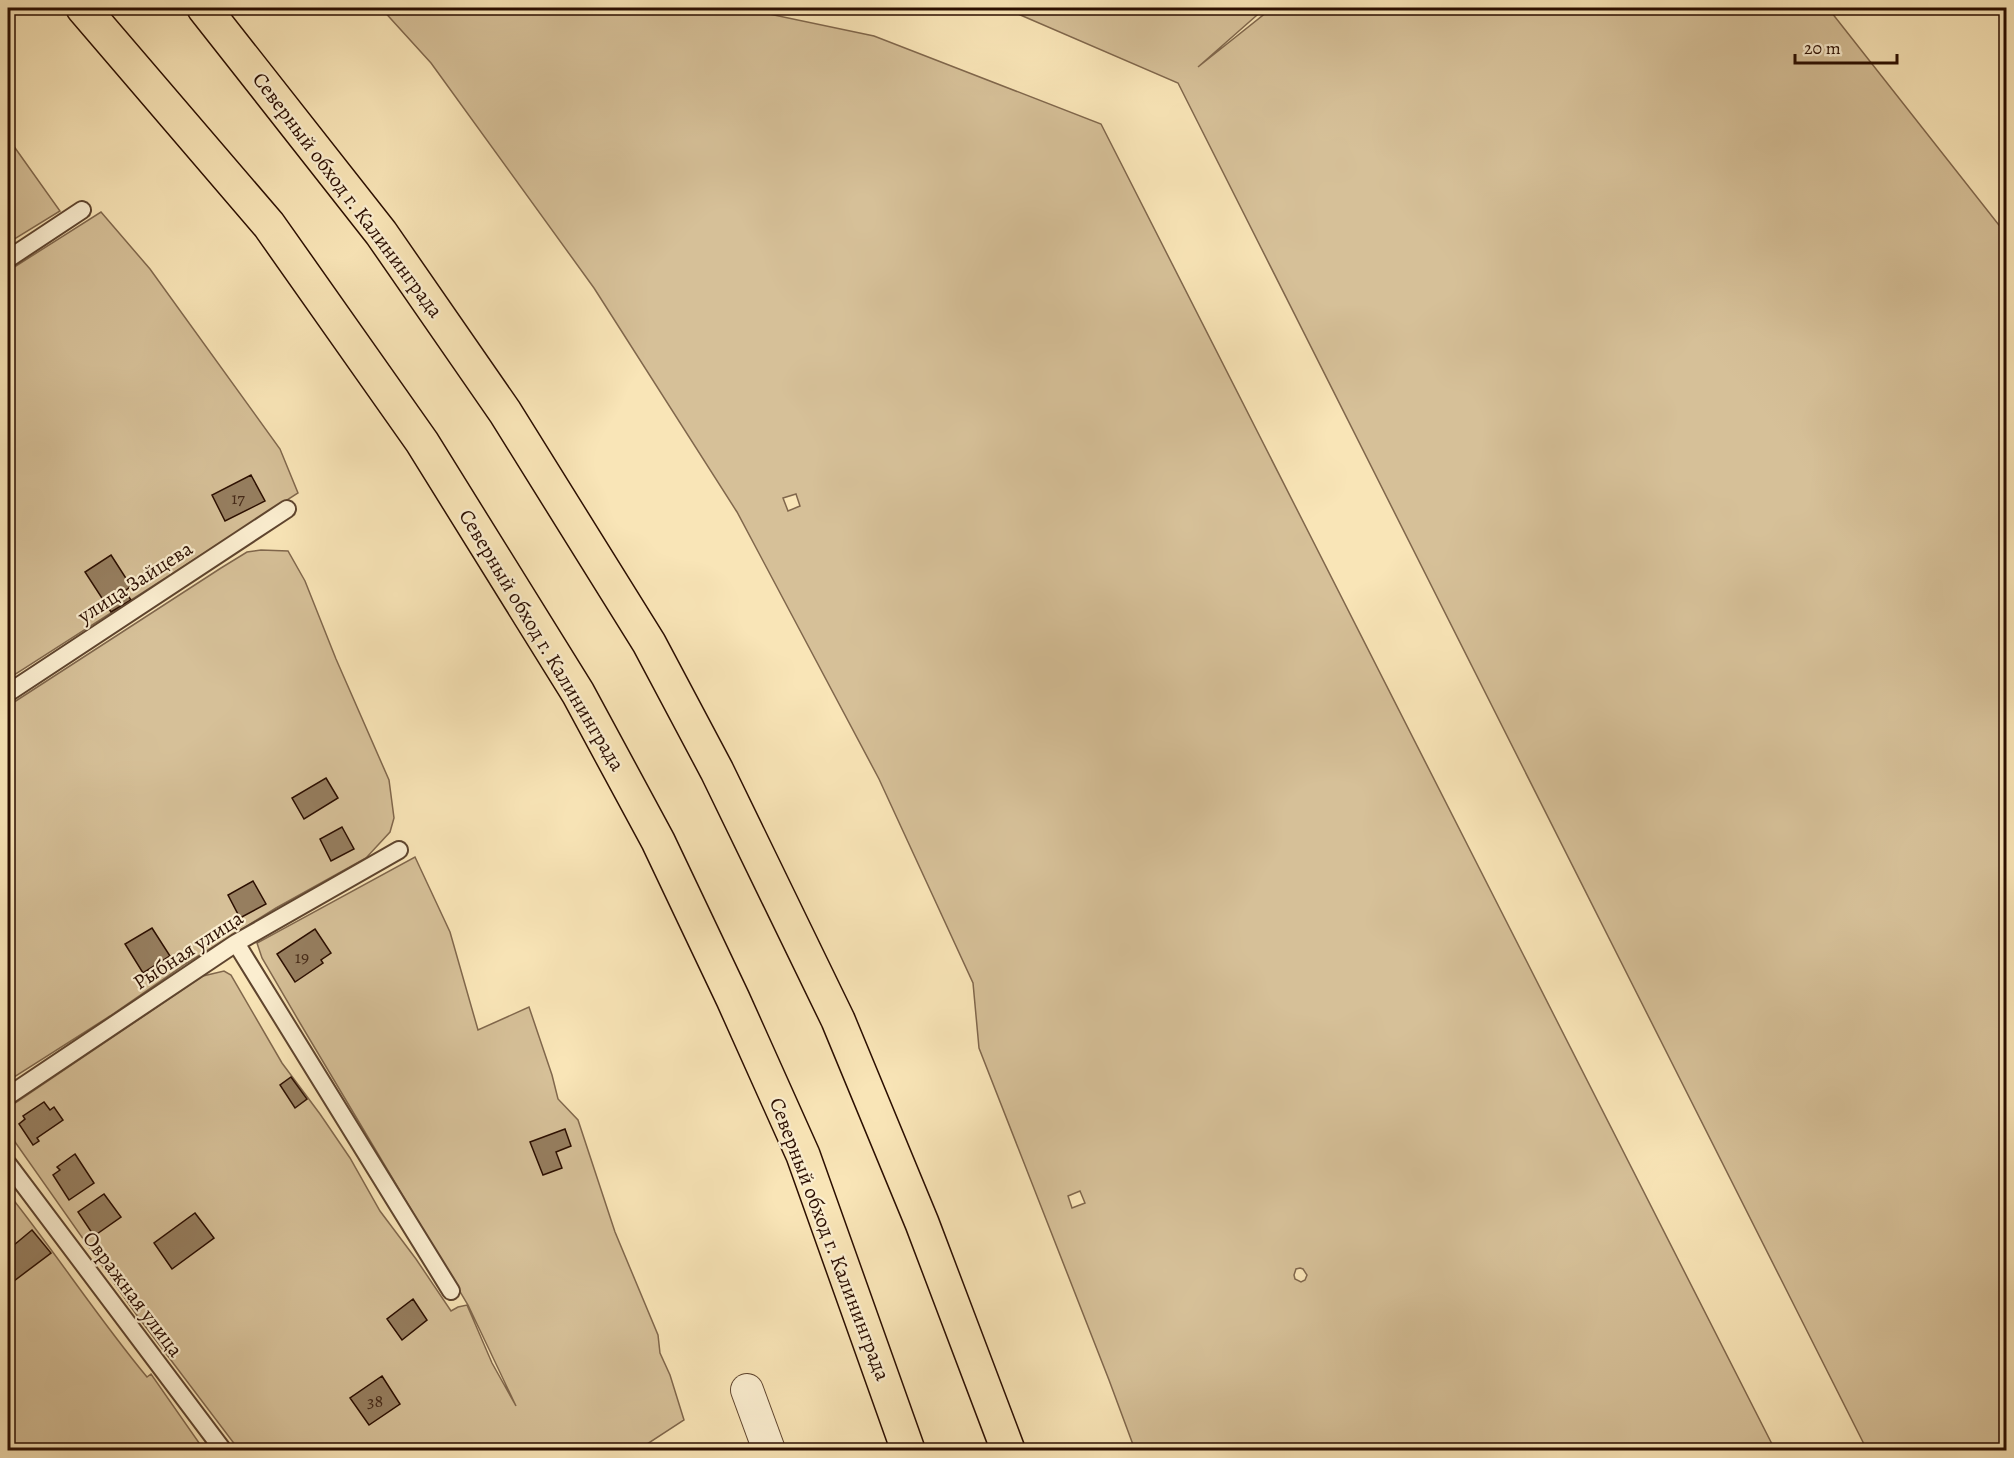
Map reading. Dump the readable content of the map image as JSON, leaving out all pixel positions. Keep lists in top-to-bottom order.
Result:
{
  "streets": {
    "highway": ["Северный обход г. Калининграда"],
    "lane": ["улица Зайцева", "Рыбная улица", "Овражная улица"]
  },
  "house_numbers": ["17", "19", "38"],
  "scale_bar": "20 m"
}
